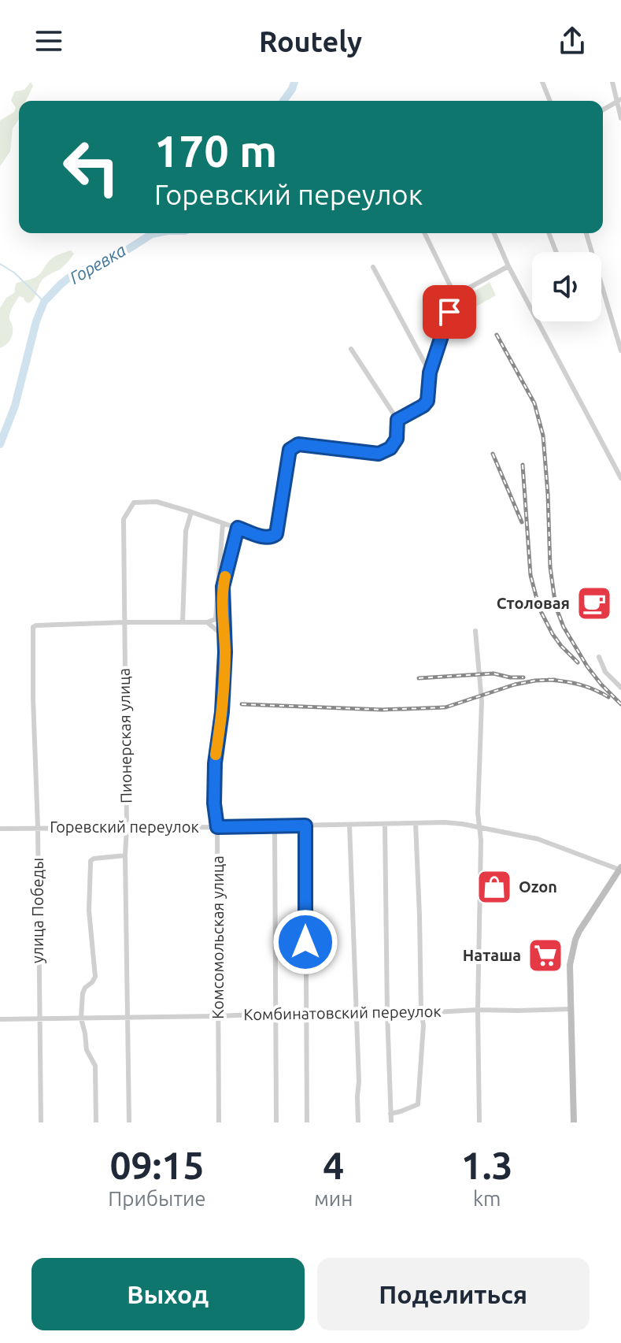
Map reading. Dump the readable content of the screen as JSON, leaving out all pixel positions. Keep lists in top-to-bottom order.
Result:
{
  "streets": {
    "street": [
      "Пионерская улица",
      "Горевский переулок",
      "улица Победы",
      "Комсомольская улица",
      "Комбинатовский переулок"
    ]
  },
  "crossings": [
    ["Пионерская улица", "Горевский переулок"],
    ["Пионерская улица", "улица Победы"],
    ["Пионерская улица", "Комбинатовский переулок"],
    ["Горевский переулок", "улица Победы"],
    ["Горевский переулок", "Комсомольская улица"],
    ["улица Победы", "Комбинатовский переулок"],
    ["Комсомольская улица", "Комбинатовский переулок"]
  ],
  "water": ["Горевка"],
  "places": {
    "cafe": ["Столовая"],
    "shop": ["Ozon"],
    "supermarket": ["Наташа"]
  },
  "page": {
    "header": "Routely",
    "turn": ["170 m", "Горевский переулок"],
    "eta": [
      "09:15",
      "Прибытие",
      "4",
      "мин",
      "1.3",
      "km"
    ],
    "buttons": ["Выход", "Поделиться"]
  }
}
